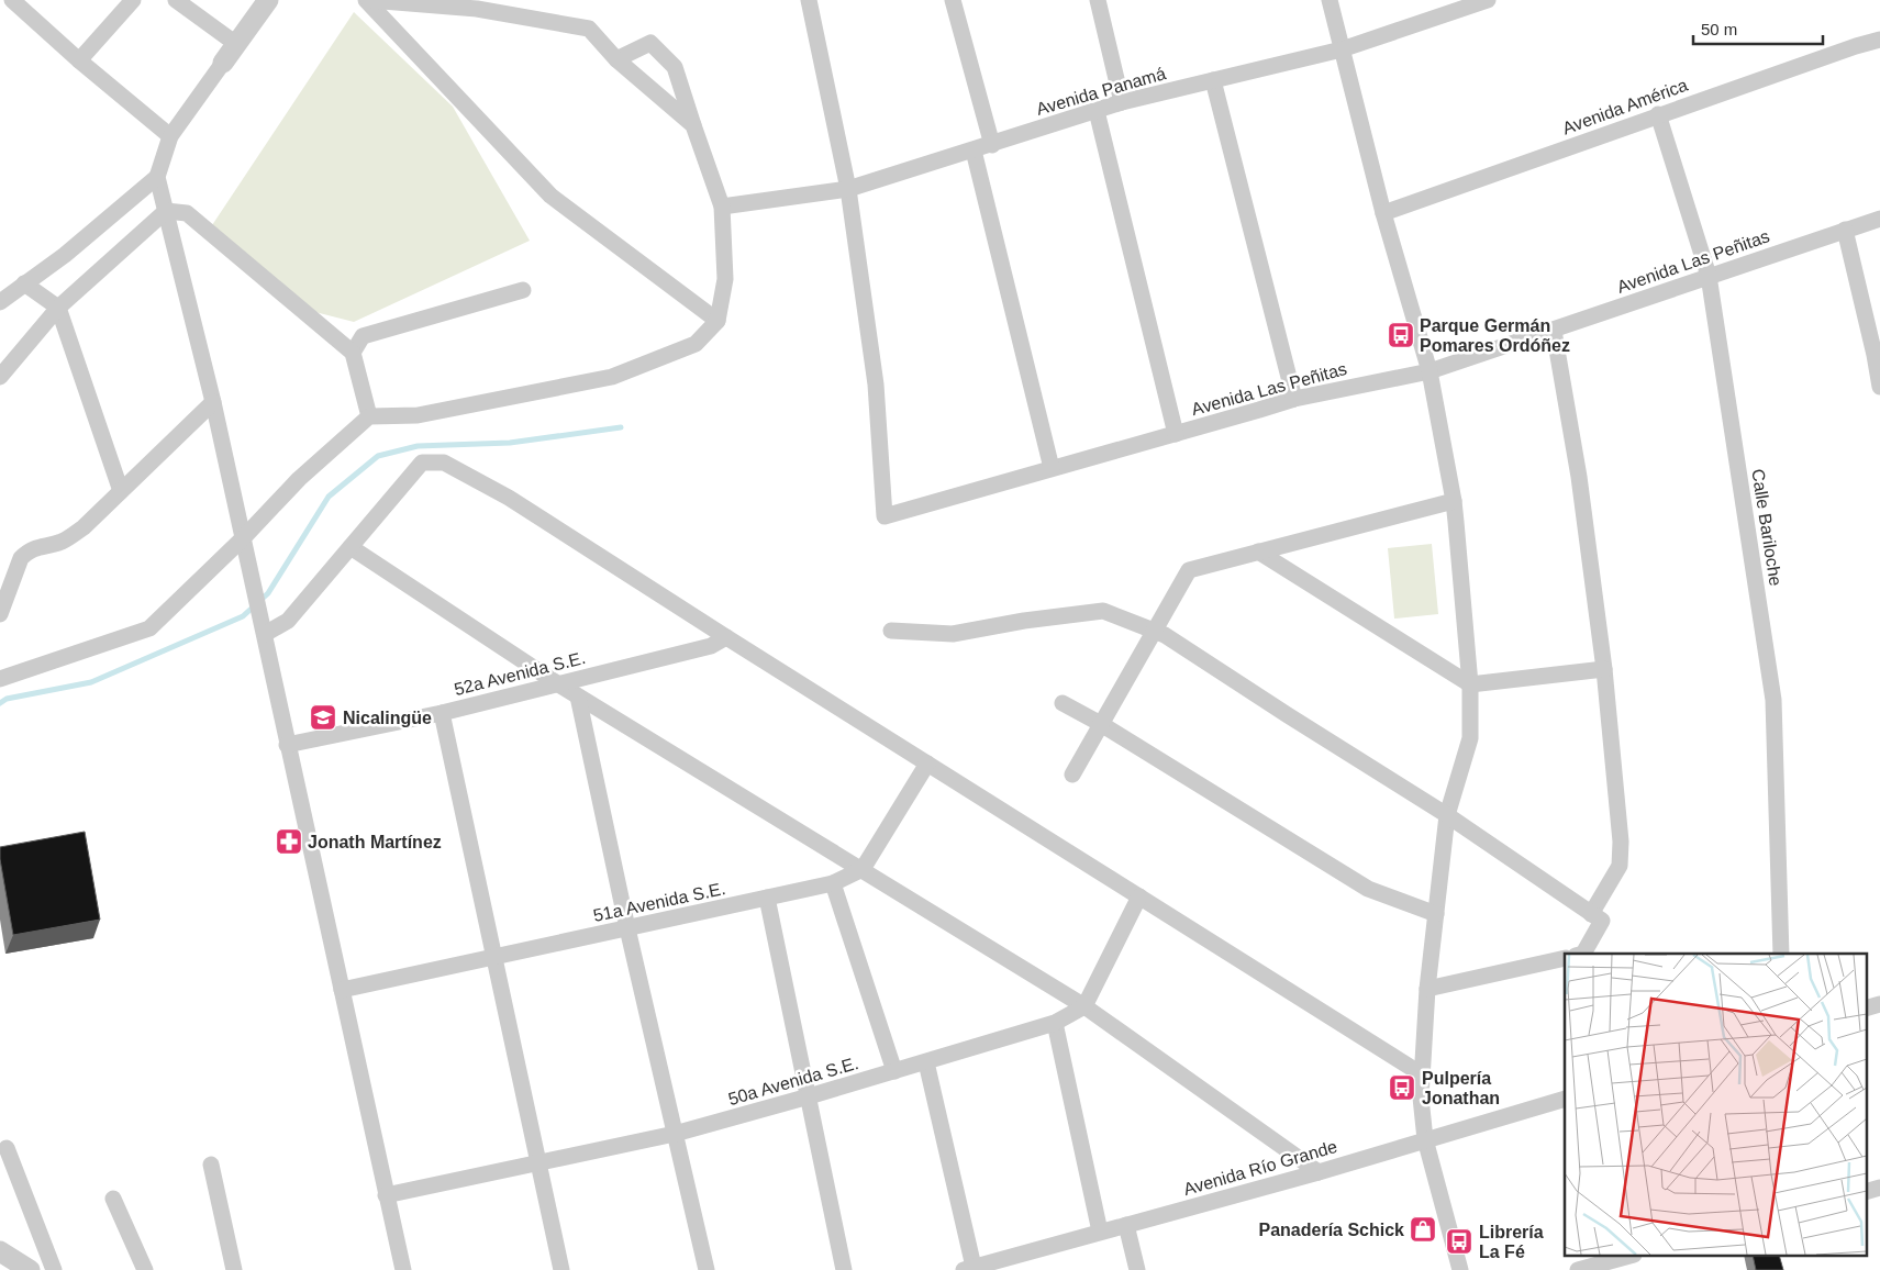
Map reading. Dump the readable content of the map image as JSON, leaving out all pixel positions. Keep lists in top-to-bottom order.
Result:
{
  "streets": {
    "street": [
      "Avenida Panamá",
      "Avenida América",
      "Avenida Las Peñitas",
      "Calle Bariloche",
      "52a Avenida S.E.",
      "51a Avenida S.E.",
      "50a Avenida S.E.",
      "Avenida Río Grande"
    ]
  },
  "crossings": [
    ["Avenida Panamá", "Avenida Las Peñitas"],
    ["Avenida América", "Calle Bariloche"],
    ["Avenida Las Peñitas", "Calle Bariloche"]
  ],
  "places": {
    "bus stop": ["Parque Germán Pomares Ordóñez", "Pulpería Jonathan", "Librería La Fé"],
    "school or university": ["Nicalingüe"],
    "pharmacy": ["Jonath Martínez"],
    "shop": ["Panadería Schick"]
  },
  "scale_bar": "50 m"
}
